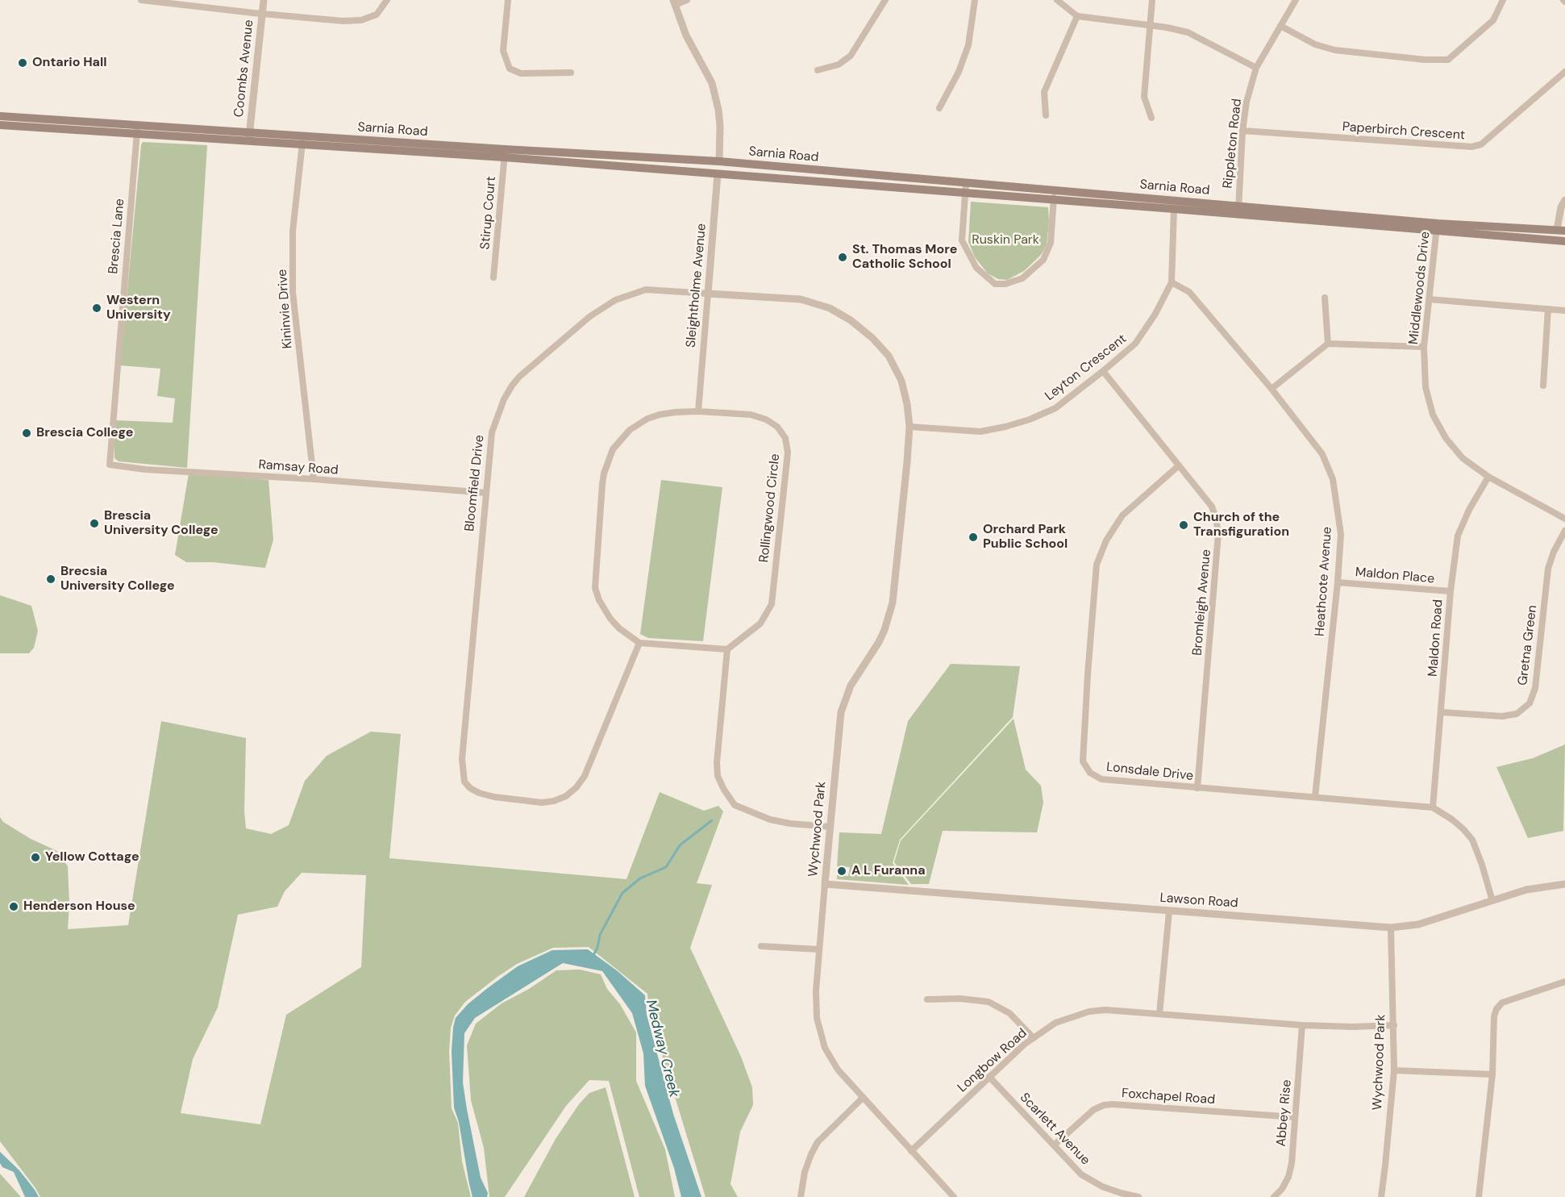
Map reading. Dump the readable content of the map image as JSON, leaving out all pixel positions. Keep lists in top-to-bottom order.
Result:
{
  "streets": {
    "main road": ["Sarnia Road"],
    "street": [
      "Coombs Avenue",
      "Paperbirch Crescent",
      "Rippleton Road",
      "Stirup Court",
      "Brescia Lane",
      "Sleightholme Avenue",
      "Middlewoods Drive",
      "Kininvie Drive",
      "Leyton Crescent",
      "Ramsay Road",
      "Bloomfield Drive",
      "Rollingwood Circle",
      "Maldon Place",
      "Heathcote Avenue",
      "Bromleigh Avenue",
      "Maldon Road",
      "Gretna Green",
      "Lonsdale Drive",
      "Wychwood Park",
      "Lawson Road",
      "Longbow Road",
      "Foxchapel Road",
      "Abbey Rise",
      "Scarlett Avenue"
    ]
  },
  "crossings": [
    ["Coombs Avenue", "Sarnia Road"],
    ["Sarnia Road", "Rippleton Road"],
    ["Sarnia Road", "Stirup Court"],
    ["Sarnia Road", "Brescia Lane"],
    ["Sarnia Road", "Sleightholme Avenue"],
    ["Sarnia Road", "Middlewoods Drive"],
    ["Sarnia Road", "Kininvie Drive"],
    ["Sarnia Road", "Leyton Crescent"],
    ["Paperbirch Crescent", "Rippleton Road"],
    ["Brescia Lane", "Ramsay Road"],
    ["Sleightholme Avenue", "Bloomfield Drive"],
    ["Sleightholme Avenue", "Rollingwood Circle"],
    ["Middlewoods Drive", "Maldon Road"],
    ["Kininvie Drive", "Ramsay Road"],
    ["Leyton Crescent", "Bloomfield Drive"],
    ["Leyton Crescent", "Heathcote Avenue"],
    ["Leyton Crescent", "Bromleigh Avenue"],
    ["Leyton Crescent", "Wychwood Park"],
    ["Ramsay Road", "Bloomfield Drive"],
    ["Bloomfield Drive", "Rollingwood Circle"],
    ["Bloomfield Drive", "Wychwood Park"],
    ["Maldon Place", "Heathcote Avenue"],
    ["Maldon Place", "Maldon Road"],
    ["Heathcote Avenue", "Lonsdale Drive"],
    ["Bromleigh Avenue", "Lonsdale Drive"],
    ["Maldon Road", "Gretna Green"],
    ["Maldon Road", "Lonsdale Drive"],
    ["Lonsdale Drive", "Lawson Road"],
    ["Wychwood Park", "Lawson Road"],
    ["Wychwood Park", "Longbow Road"],
    ["Longbow Road", "Abbey Rise"],
    ["Longbow Road", "Scarlett Avenue"],
    ["Foxchapel Road", "Abbey Rise"],
    ["Foxchapel Road", "Scarlett Avenue"]
  ],
  "water": ["Medway Creek"],
  "parks": ["Ruskin Park"],
  "places": [
    "Ontario Hall",
    "St. Thomas More Catholic School",
    "Western University",
    "Brescia College",
    "Brescia University College",
    "Church of the Transfiguration",
    "Orchard Park Public School",
    "Brecsia University College",
    "Yellow Cottage",
    "A L Furanna",
    "Henderson House"
  ]
}
